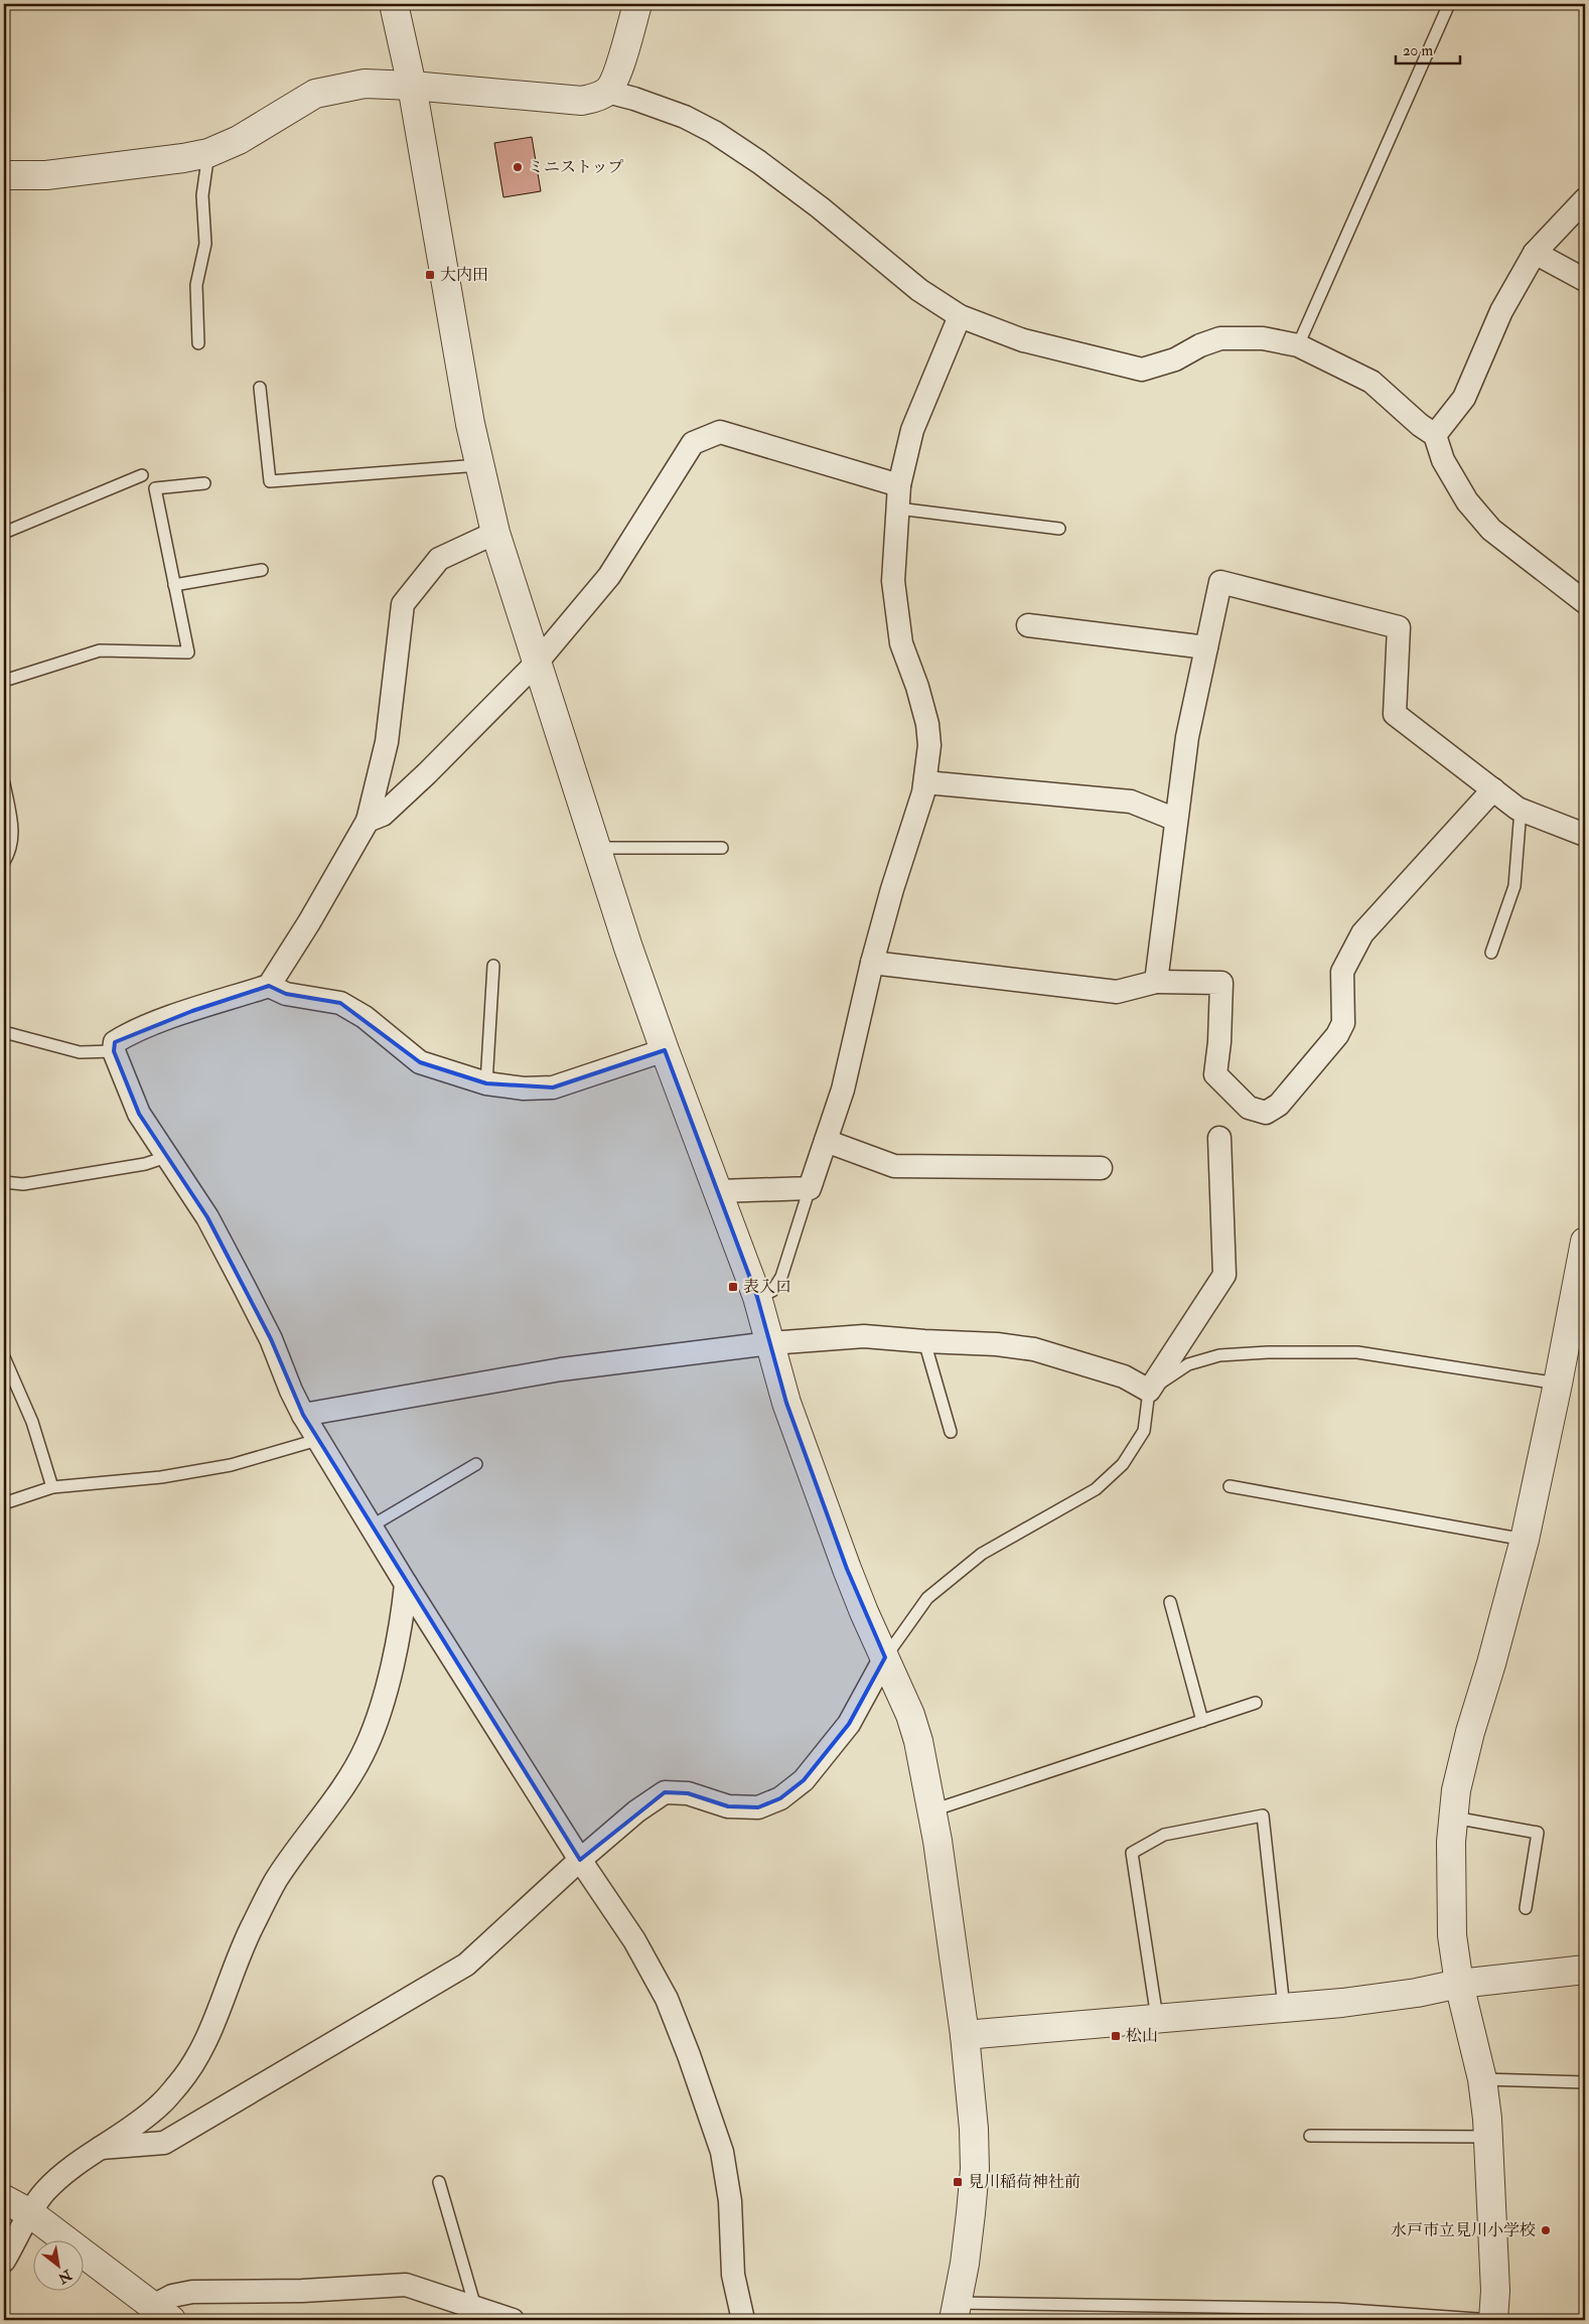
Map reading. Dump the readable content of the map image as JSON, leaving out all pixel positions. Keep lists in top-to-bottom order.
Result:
{
  "places": {
    "other": ["ミニストップ", "水戸市立見川小学校"],
    "transit": [
      "大内田",
      "表入口",
      "松山",
      "見川稲荷神社前"
    ]
  },
  "scale_bar": "20 m",
  "north": "bottom right"
}
